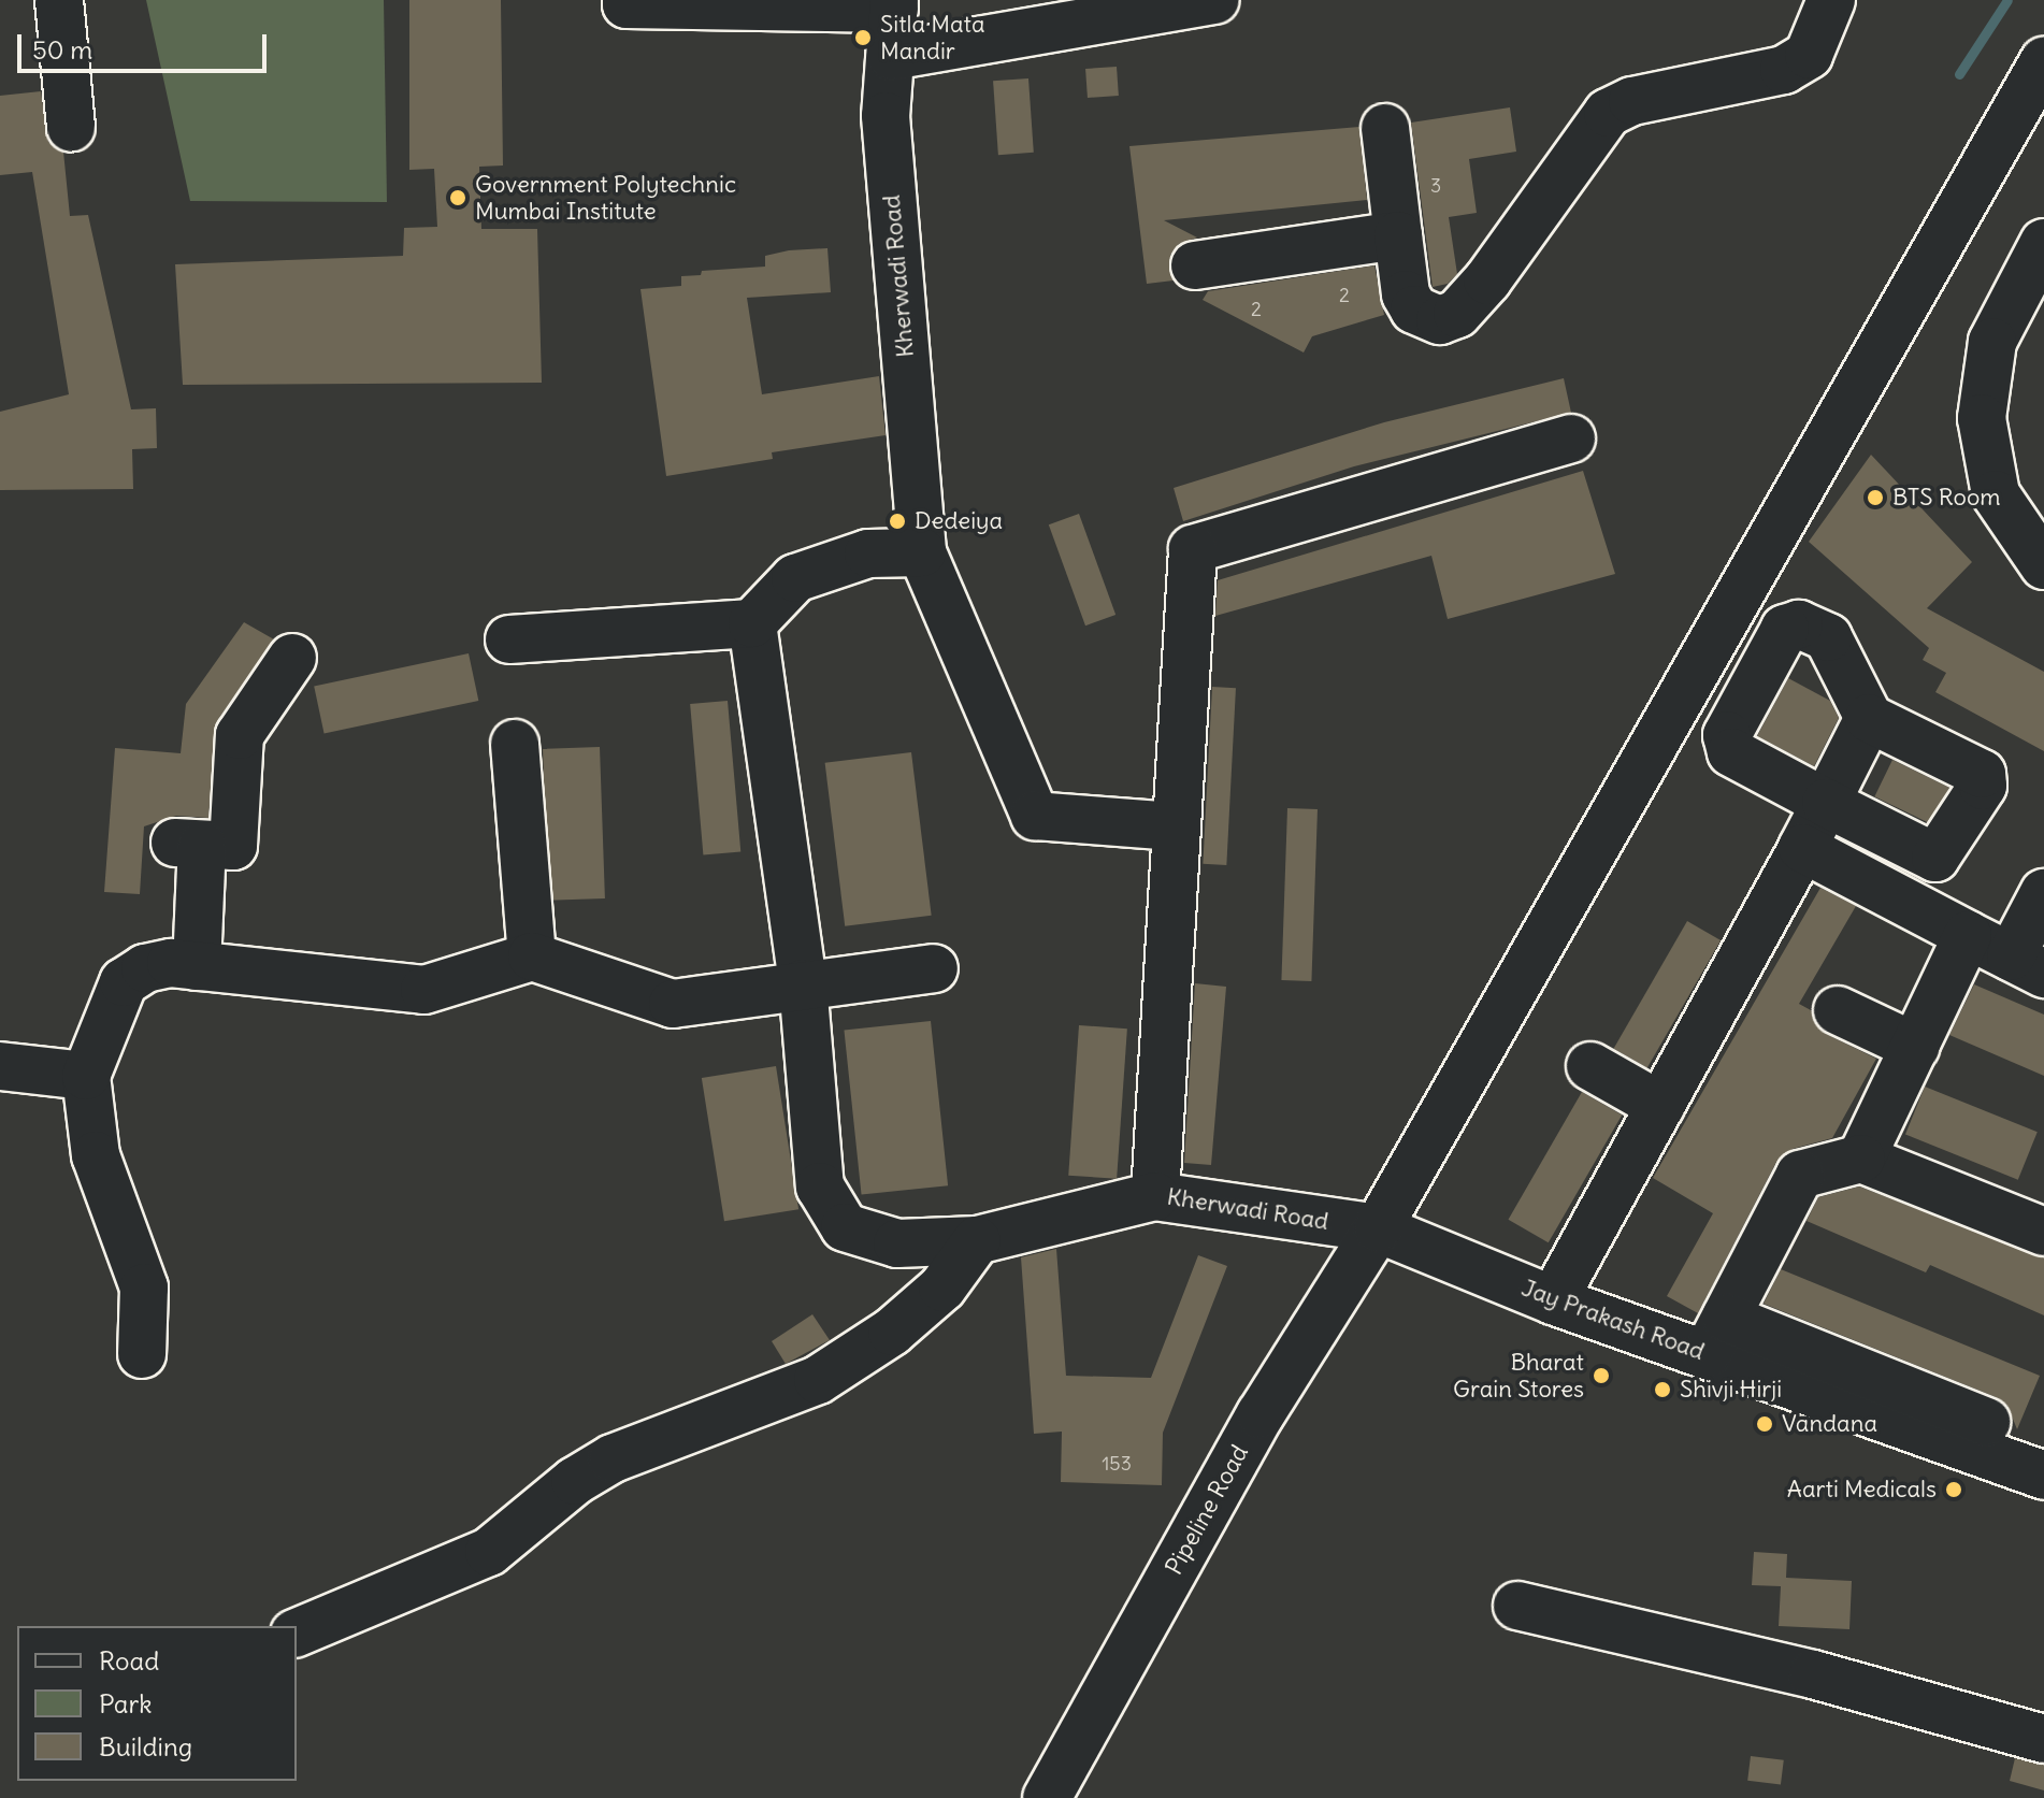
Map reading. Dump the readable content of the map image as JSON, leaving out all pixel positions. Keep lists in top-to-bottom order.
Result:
{
  "streets": {
    "street": ["Kherwadi Road", "Jay Prakash Road", "Pipeline Road"]
  },
  "crossings": [
    ["Kherwadi Road", "Jay Prakash Road"],
    ["Kherwadi Road", "Pipeline Road"],
    ["Jay Prakash Road", "Pipeline Road"]
  ],
  "places": [
    "Sitla Mata Mandir",
    "Government Polytechnic Mumbai Institute",
    "BTS Room",
    "Dedeiya",
    "Bharat Grain Stores",
    "Shivji Hirji",
    "Vandana",
    "Aarti Medicals"
  ],
  "house_numbers": [
    "3",
    "2",
    "2",
    "153"
  ],
  "legend": ["Road", "Park", "Building"],
  "scale_bar": "50 m"
}
